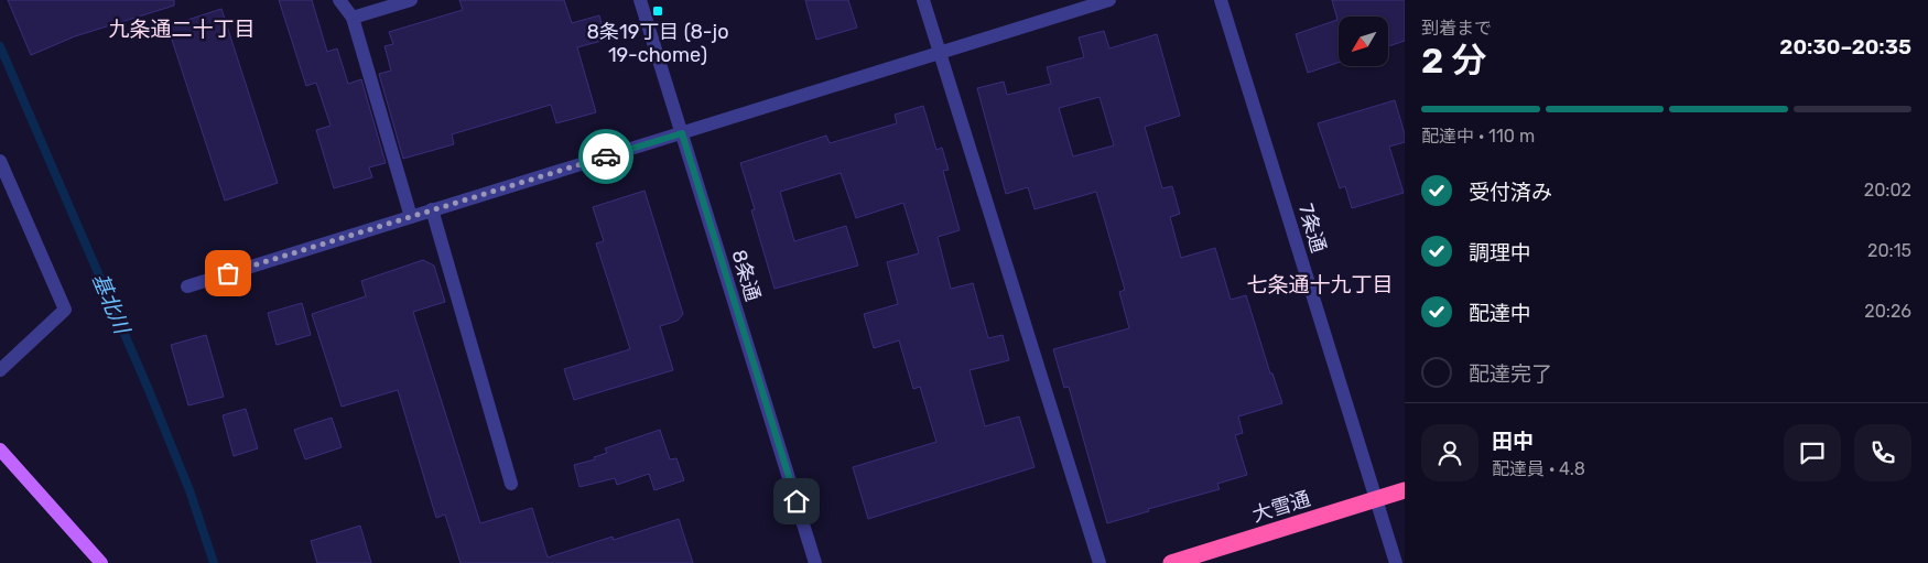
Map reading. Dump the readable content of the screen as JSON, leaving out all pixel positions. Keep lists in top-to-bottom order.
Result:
{
  "streets": {
    "highway": ["大雪通"],
    "street": ["7条通", "8条通"]
  },
  "crossings": [
    ["7条通", "大雪通"]
  ],
  "districts": ["九条通二十丁目", "七条通十九丁目"],
  "water": ["基北川"],
  "places": {
    "transit": ["8条19丁目 (8-jo 19-chome)"]
  },
  "north": "bottom left",
  "page": {
    "heading": ["2 分", "到着まで", "20:30–20:35"],
    "panel": ["田中", "配達員 · 4.8"],
    "bar": "配達中 · 110 m",
    "list": [
      ["受付済み", "20:02"],
      ["調理中", "20:15"],
      ["配達中", "20:26"],
      "配達完了"
    ]
  }
}
